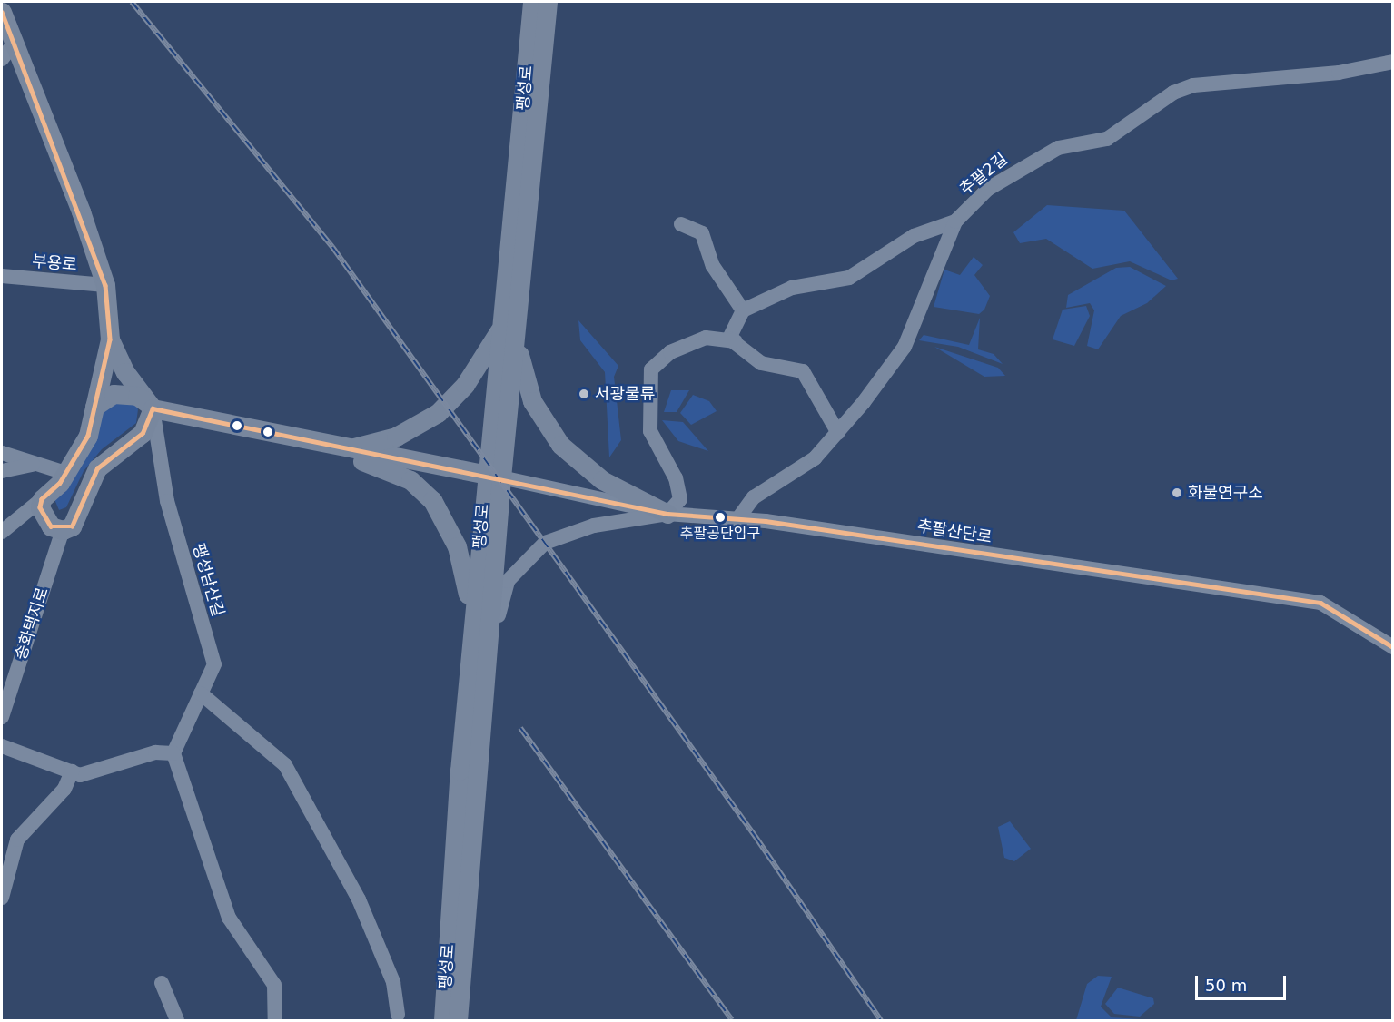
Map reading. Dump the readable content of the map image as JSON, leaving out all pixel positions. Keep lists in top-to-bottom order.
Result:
{
  "streets": {
    "main road": ["팽성로", "송화택지로"],
    "street": [
      "추팔2길",
      "부용로",
      "추팔산단로",
      "팽성남산길"
    ]
  },
  "crossings": [
    ["팽성로", "추팔산단로"],
    ["추팔2길", "추팔산단로"],
    ["팽성남산길", "송화택지로"]
  ],
  "places": ["서광물류", "화물연구소", "추팔공단입구"],
  "scale_bar": "50 m"
}
